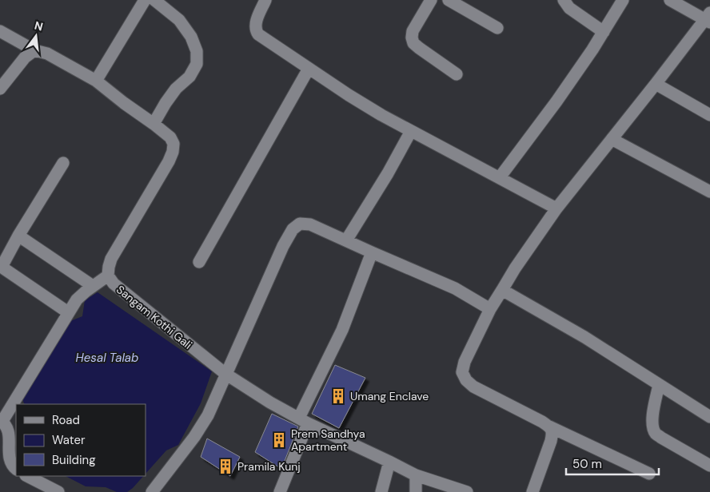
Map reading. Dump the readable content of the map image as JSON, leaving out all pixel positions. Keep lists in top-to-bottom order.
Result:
{
  "streets": {
    "street": ["Sangam Kothi Gali"]
  },
  "water": ["Hesal Talab"],
  "places": {
    "building": ["Umang Enclave", "Prem Sandhya Apartment", "Pramila Kunj"]
  },
  "legend": ["Road", "Water", "Building"],
  "scale_bar": "50 m",
  "north": "top"
}
